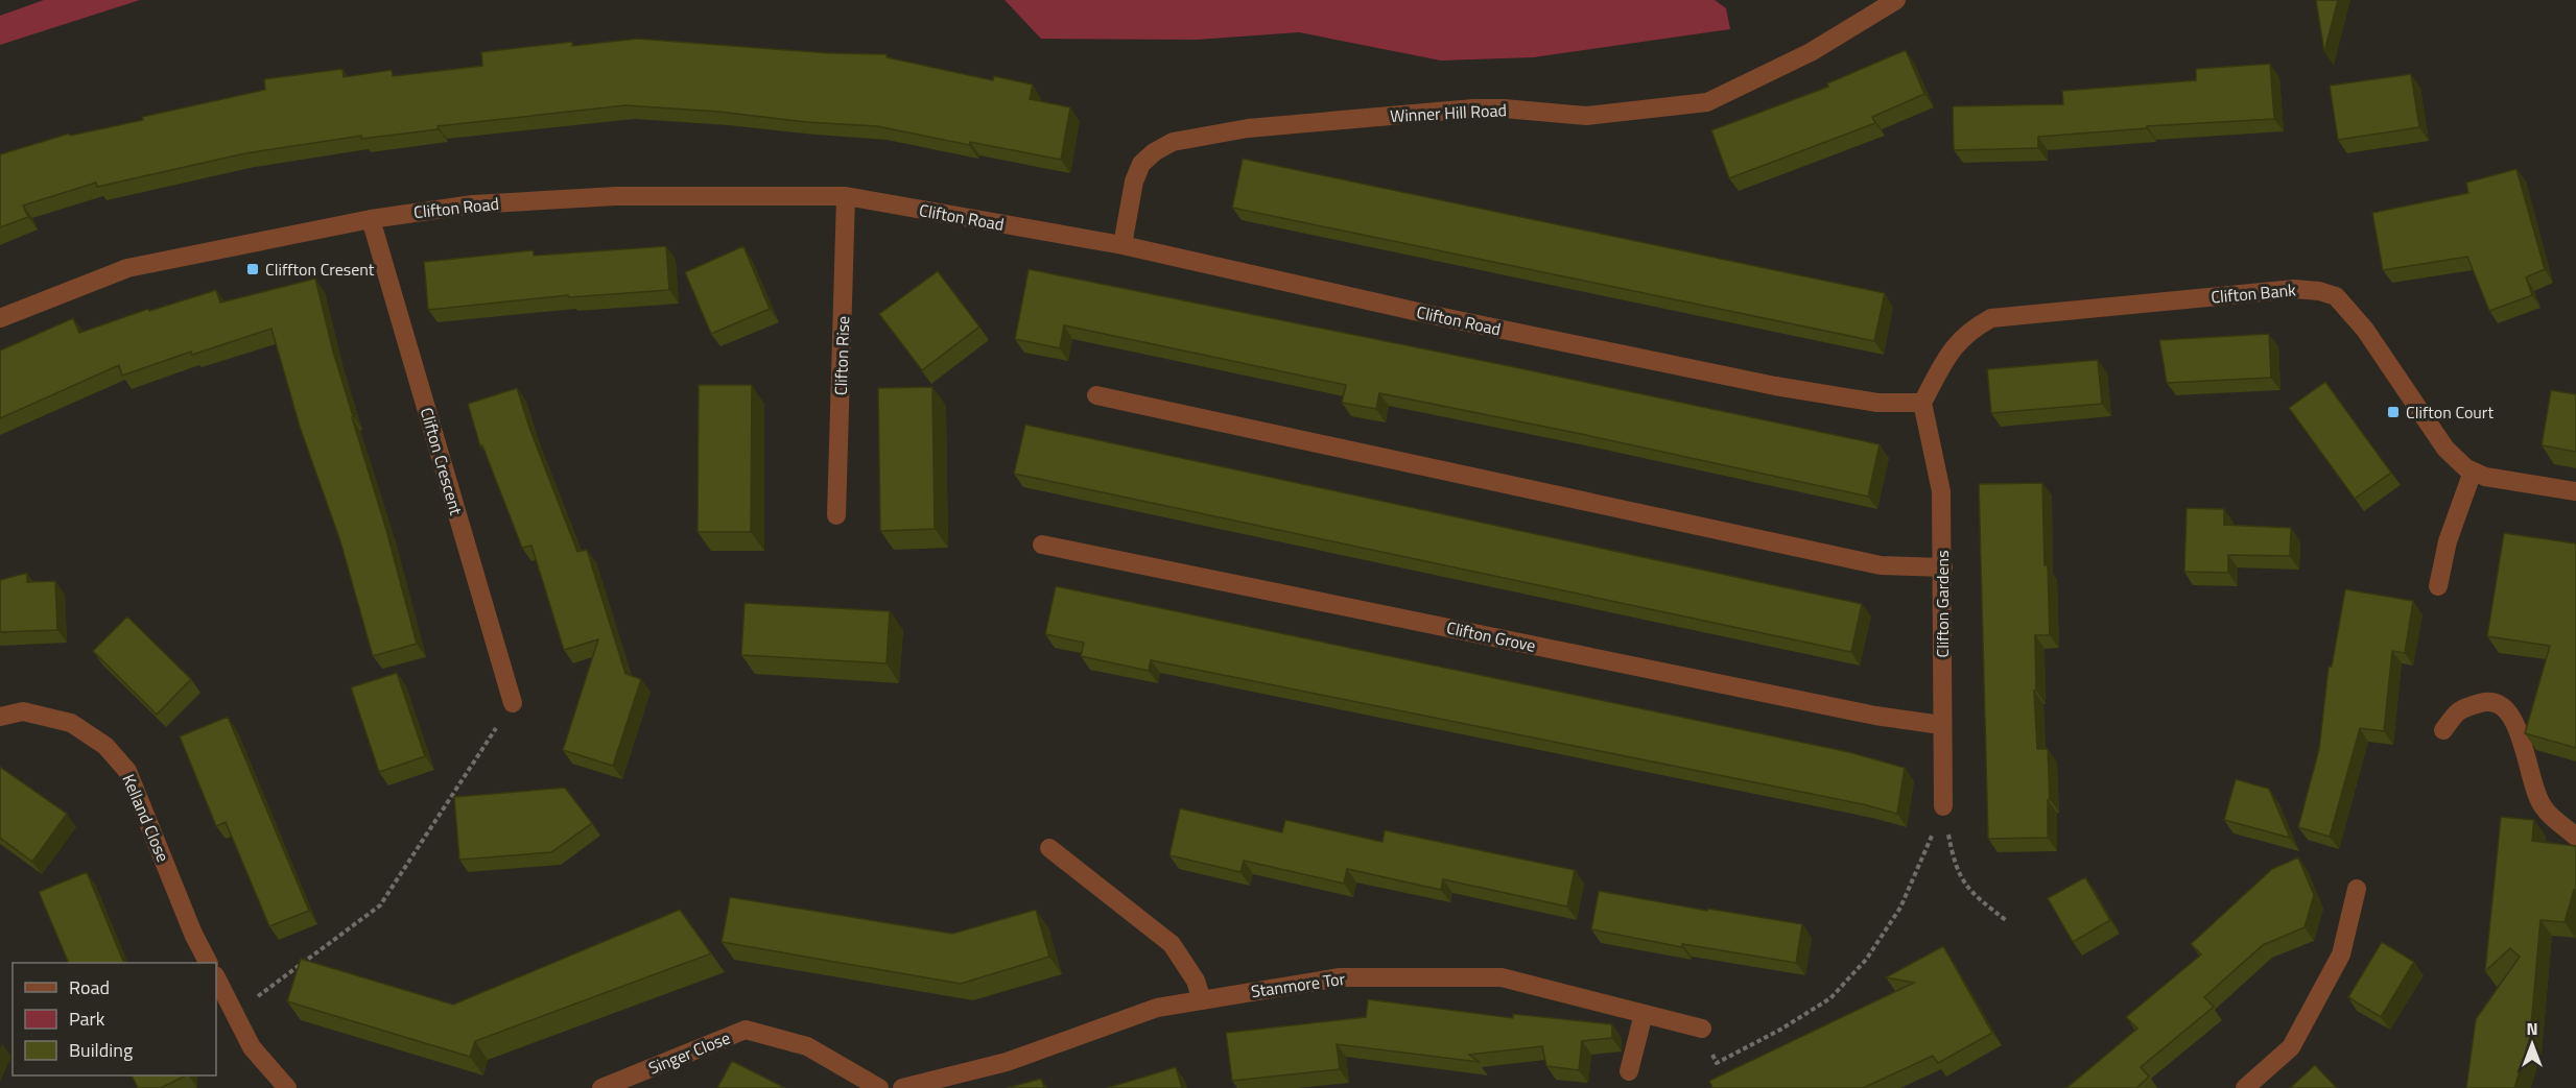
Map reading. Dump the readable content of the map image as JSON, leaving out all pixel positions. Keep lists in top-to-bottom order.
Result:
{
  "streets": {
    "street": [
      "Winner Hill Road",
      "Clifton Road",
      "Clifton Bank",
      "Clifton Rise",
      "Clifton Crescent",
      "Clifton Gardens",
      "Clifton Grove",
      "Kelland Close",
      "Stanmore Tor",
      "Singer Close"
    ]
  },
  "crossings": [
    ["Winner Hill Road", "Clifton Road"],
    ["Clifton Road", "Clifton Bank"],
    ["Clifton Road", "Clifton Rise"],
    ["Clifton Road", "Clifton Crescent"],
    ["Clifton Road", "Clifton Gardens"],
    ["Clifton Bank", "Clifton Gardens"],
    ["Clifton Gardens", "Clifton Grove"]
  ],
  "places": {
    "transit": ["Cliffton Cresent", "Clifton Court"]
  },
  "legend": ["Road", "Park", "Building"],
  "north": "top"
}
